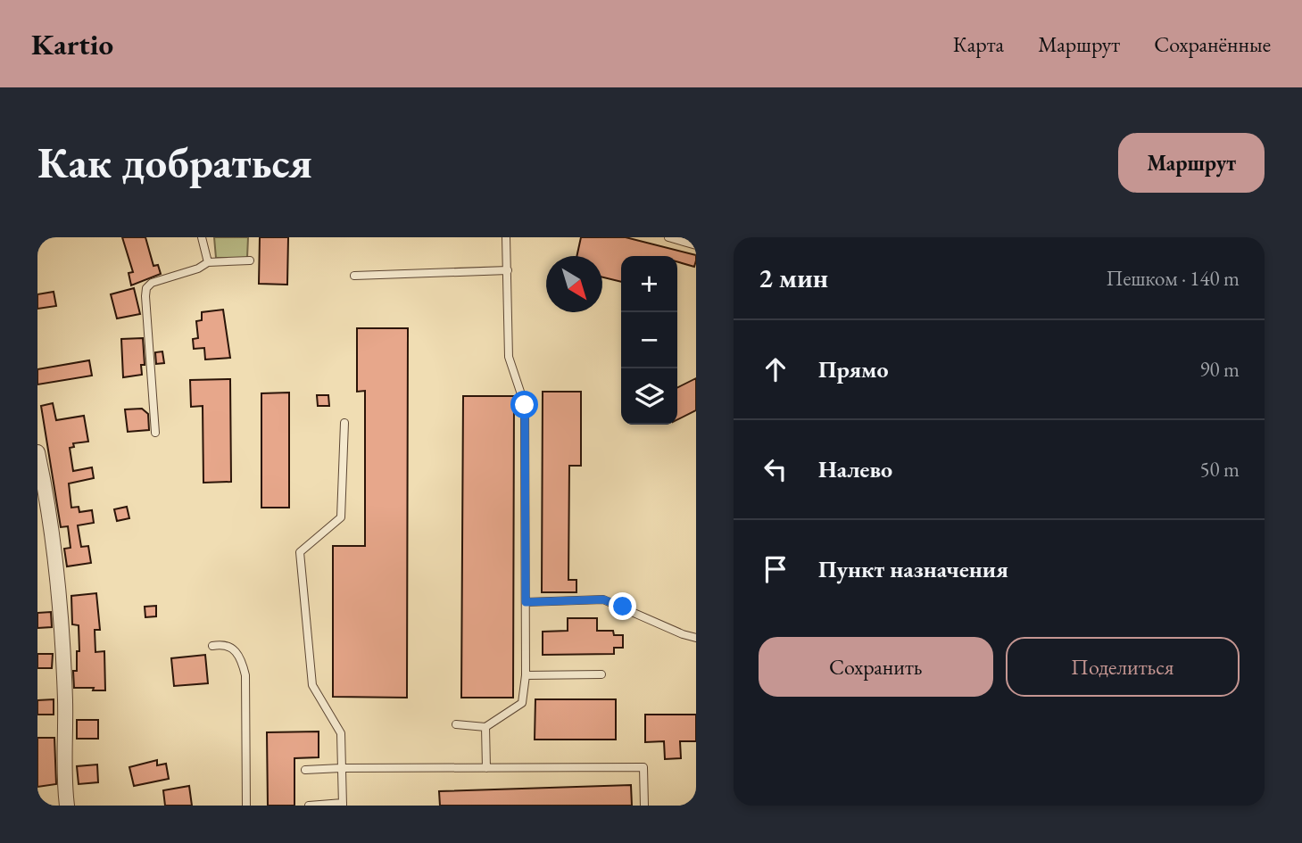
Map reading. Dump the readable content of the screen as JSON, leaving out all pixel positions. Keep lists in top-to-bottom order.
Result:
{
  "north": "bottom right",
  "page": {
    "header": "Kartio",
    "nav": ["Карта", "Маршрут", "Сохранённые"],
    "buttons": [
      "Маршрут",
      ["Сохранить", "Поделиться"]
    ],
    "title": "Как добраться",
    "heading": ["2 мин", "Пешком · 140 m"],
    "map_buttons": ["+", "−"],
    "list": [
      ["Прямо", "90 m"],
      ["Налево", "50 m"],
      "Пункт назначения"
    ]
  }
}
